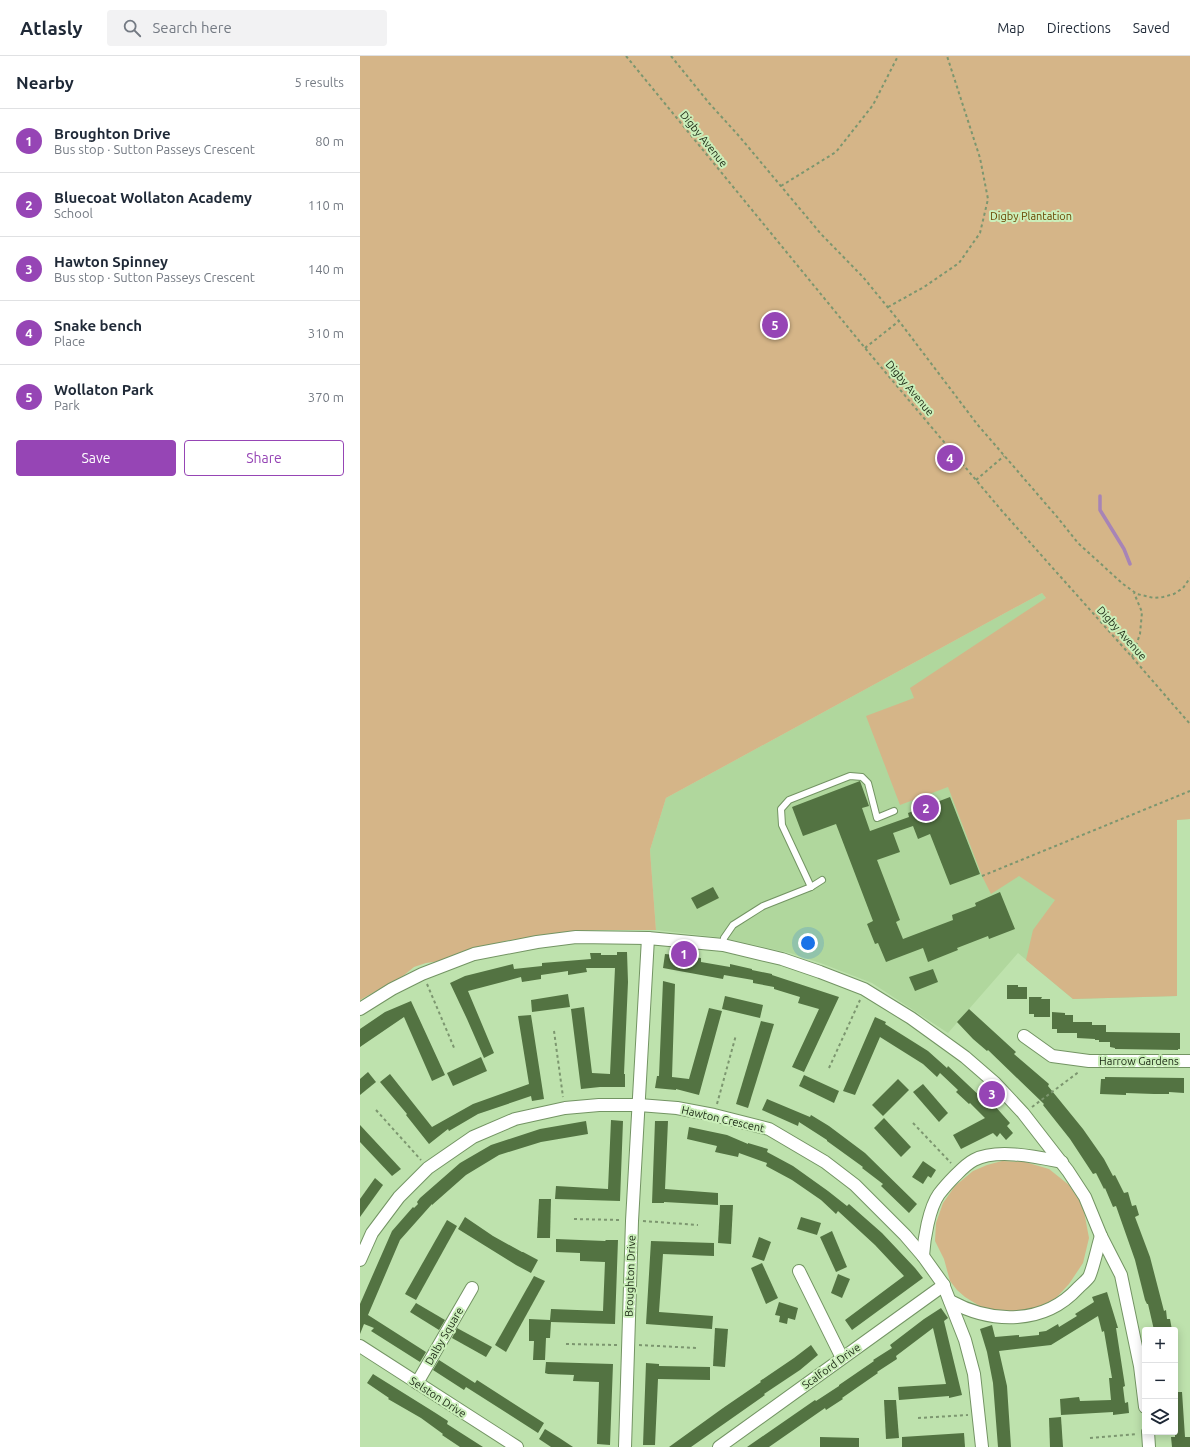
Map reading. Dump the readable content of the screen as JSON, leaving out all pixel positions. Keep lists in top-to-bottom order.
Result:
{
  "streets": {
    "street": [
      "Harrow Gardens",
      "Hawton Crescent",
      "Broughton Drive",
      "Dalby Square",
      "Scalford Drive",
      "Selston Drive"
    ],
    "path": ["Digby Avenue"]
  },
  "crossings": [
    ["Hawton Crescent", "Broughton Drive"],
    ["Hawton Crescent", "Scalford Drive"],
    ["Dalby Square", "Selston Drive"]
  ],
  "parks": ["Digby Plantation"],
  "page": {
    "header": "Atlasly",
    "search": "Search here",
    "nav": ["Map", "Directions", "Saved"],
    "heading": ["Nearby", "5 results"],
    "list": [
      {
        "mark": "1",
        "name": "Broughton Drive",
        "note": "Bus stop · Sutton Passeys Crescent",
        "value": "80 m"
      },
      {
        "mark": "2",
        "name": "Bluecoat Wollaton Academy",
        "note": "School",
        "value": "110 m"
      },
      {
        "mark": "3",
        "name": "Hawton Spinney",
        "note": "Bus stop · Sutton Passeys Crescent",
        "value": "140 m"
      },
      {
        "mark": "4",
        "name": "Snake bench",
        "note": "Place",
        "value": "310 m"
      },
      {
        "mark": "5",
        "name": "Wollaton Park",
        "note": "Park",
        "value": "370 m"
      }
    ],
    "pins": [
      "5",
      "4",
      "2",
      "1",
      "3"
    ],
    "buttons": ["Save", "Share"],
    "map_buttons": ["+", "−"]
  }
}
